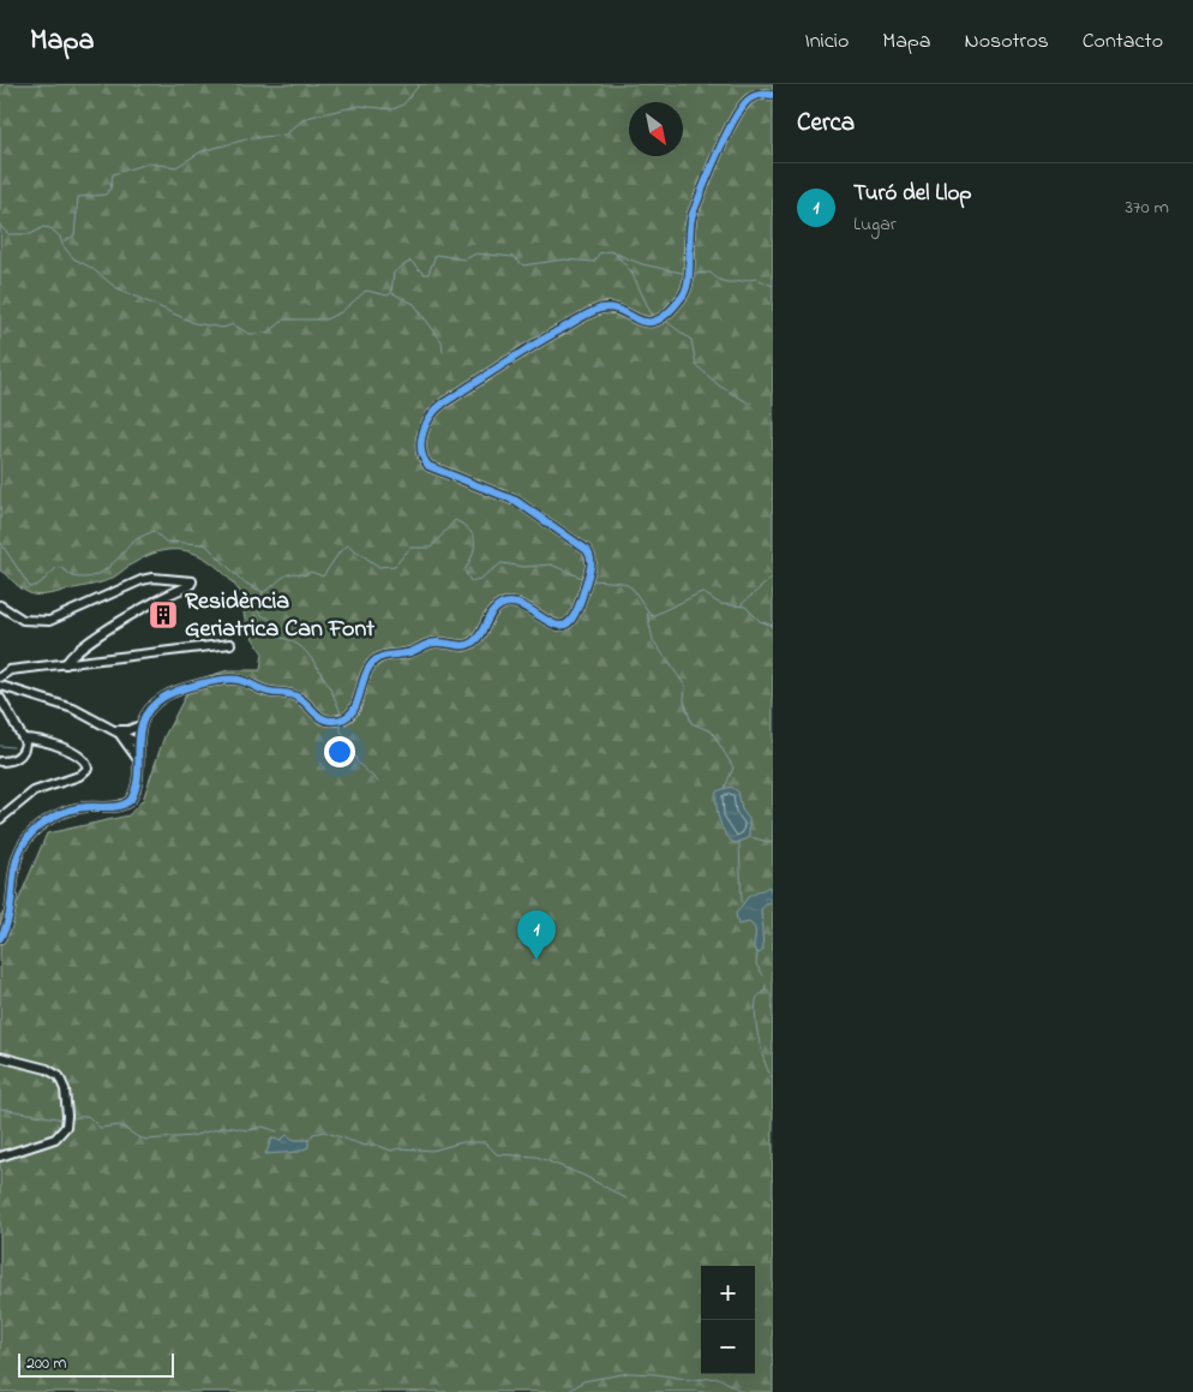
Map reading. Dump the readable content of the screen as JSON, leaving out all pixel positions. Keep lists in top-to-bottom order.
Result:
{
  "places": {
    "building": ["Residència Geriatrica Can Font"]
  },
  "scale_bar": "200 m",
  "north": "bottom right",
  "page": {
    "header": "Mapa",
    "nav": [
      "Inicio",
      "Mapa",
      "Nosotros",
      "Contacto"
    ],
    "heading": "Cerca",
    "list": [
      {
        "mark": "1",
        "name": "Turó del Llop",
        "note": "Lugar",
        "value": "370 m"
      }
    ],
    "pins": "1",
    "map_buttons": ["+", "−"],
    "scale": "200 m"
  }
}
